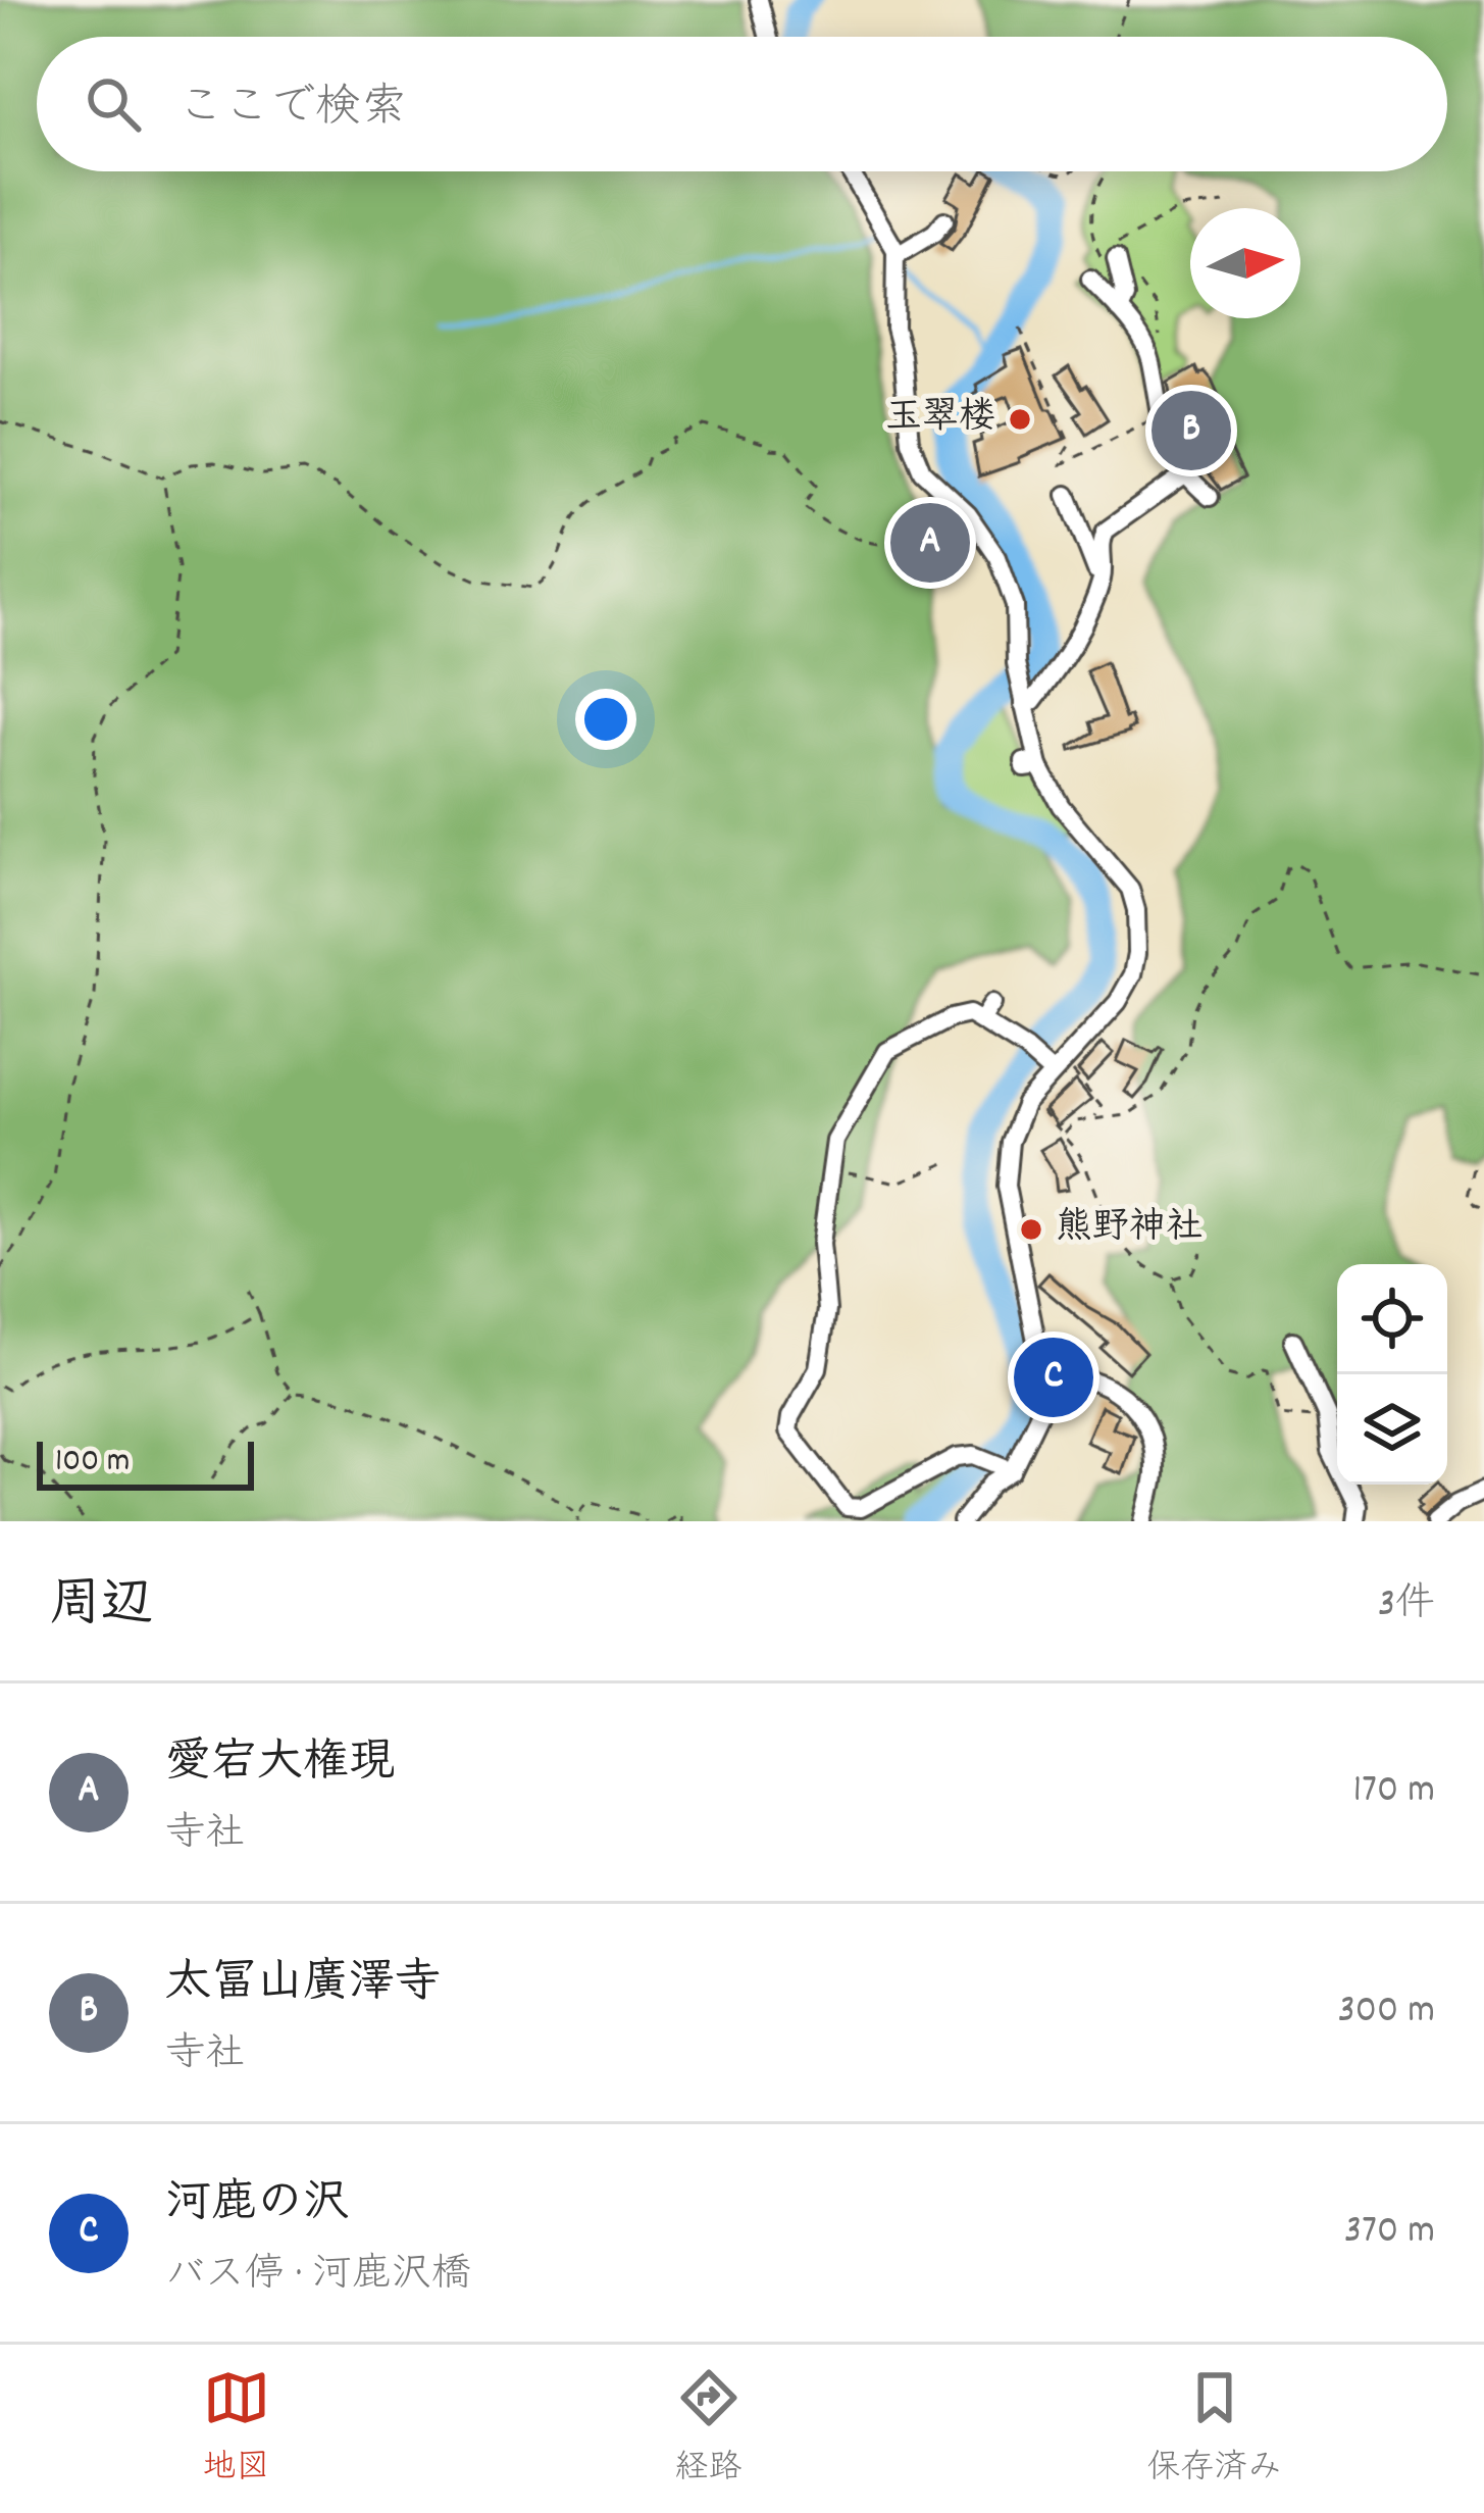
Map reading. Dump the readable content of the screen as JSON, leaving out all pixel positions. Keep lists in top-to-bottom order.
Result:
{
  "places": ["玉翠楼", "熊野神社"],
  "scale_bar": "100 m",
  "north": "right",
  "page": {
    "search": "ここで検索",
    "pins": ["B", "A", "C"],
    "scale": "100 m",
    "heading": ["周辺", "3件"],
    "list": [
      {
        "mark": "A",
        "name": "愛宕大権現",
        "note": "寺社",
        "value": "170 m"
      },
      {
        "mark": "B",
        "name": "太冨山廣澤寺",
        "note": "寺社",
        "value": "300 m"
      },
      {
        "mark": "C",
        "name": "河鹿の沢",
        "note": "バス停 · 河鹿沢橋",
        "value": "370 m"
      }
    ],
    "nav": ["地図", "経路", "保存済み"]
  }
}
